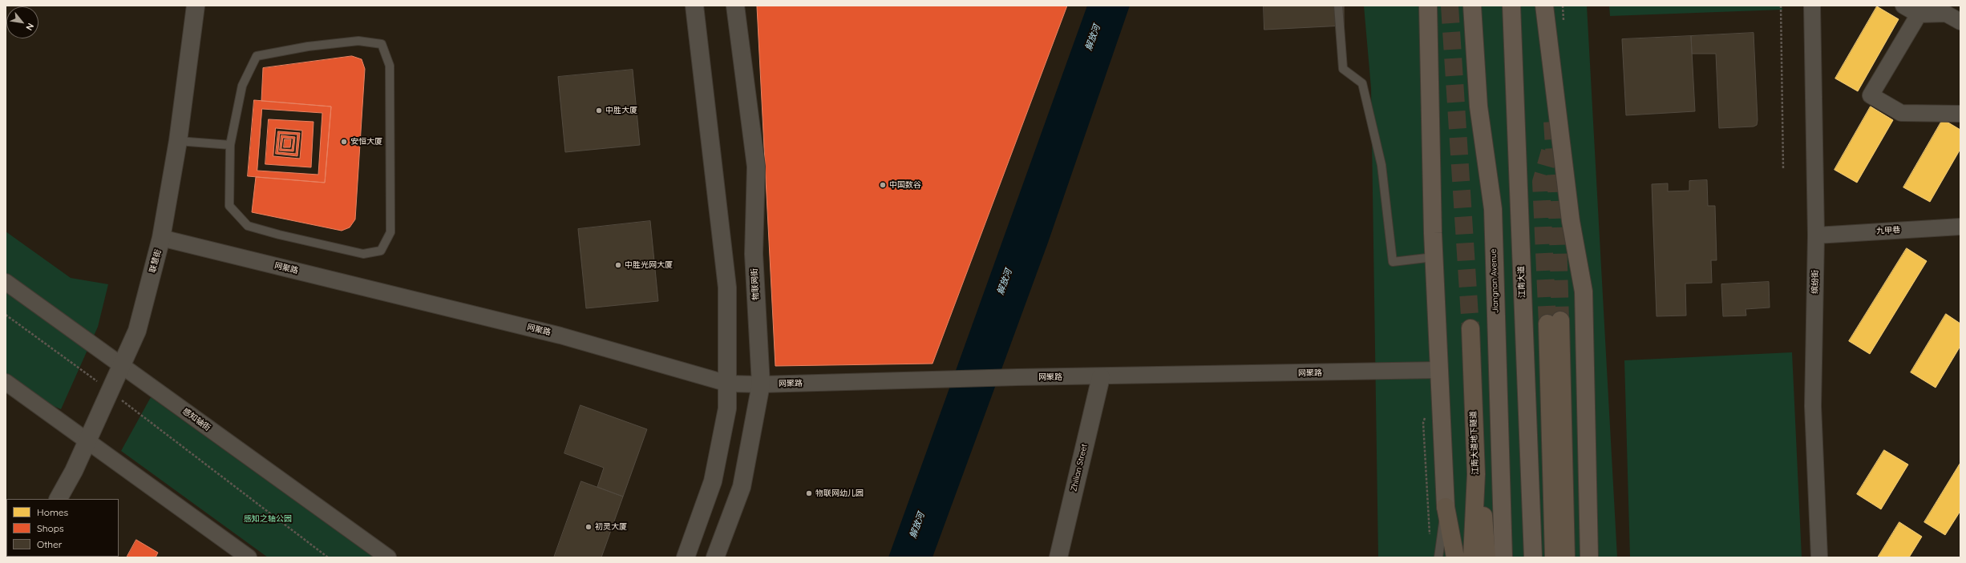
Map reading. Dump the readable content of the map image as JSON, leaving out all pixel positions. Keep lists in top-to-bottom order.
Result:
{
  "streets": {
    "highway": ["江南大道地下隧道"],
    "main road": ["Jiangnan Avenue", "江南大道"],
    "street": [
      "九甲巷",
      "联慧街",
      "网聚路",
      "缤纷街",
      "物联网街",
      "感知轴街",
      "Zhilian Street"
    ]
  },
  "crossings": [
    ["九甲巷", "缤纷街"],
    ["联慧街", "网聚路"],
    ["联慧街", "感知轴街"],
    ["网聚路", "物联网街"],
    ["网聚路", "Zhilian Street"]
  ],
  "water": ["解放河"],
  "parks": ["感知之轴公园"],
  "places": [
    "中胜大厦",
    "安恒大厦",
    "中国数谷",
    "中胜光网大厦",
    "物联网幼儿园",
    "初灵大厦"
  ],
  "legend": ["Homes", "Shops", "Other"],
  "north": "bottom right"
}
